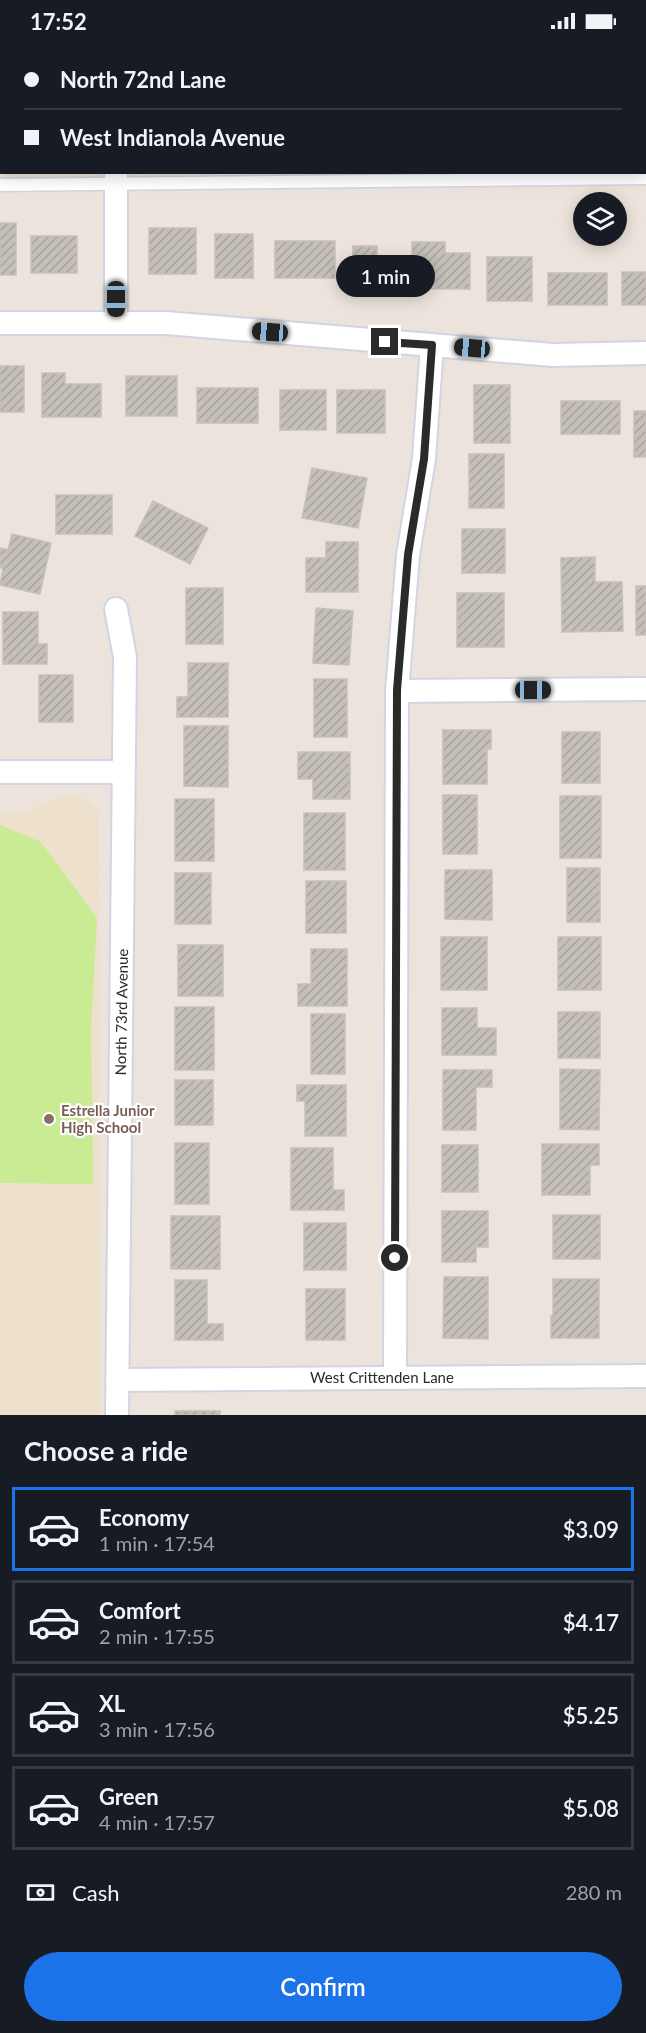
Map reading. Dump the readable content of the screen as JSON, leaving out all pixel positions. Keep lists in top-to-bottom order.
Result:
{
  "streets": {
    "street": ["North 73rd Avenue", "West Crittenden Lane"]
  },
  "crossings": [
    ["North 73rd Avenue", "West Crittenden Lane"]
  ],
  "places": ["Estrella Junior High School"],
  "page": {
    "status": "17:52",
    "banner": ["North 72nd Lane", "West Indianola Avenue"],
    "bubble": "1 min",
    "heading": "Choose a ride",
    "list": [
      {
        "name": "Economy",
        "note": "1 min · 17:54",
        "value": "$3.09"
      },
      {
        "name": "Comfort",
        "note": "2 min · 17:55",
        "value": "$4.17"
      },
      {
        "name": "XL",
        "note": "3 min · 17:56",
        "value": "$5.25"
      },
      {
        "name": "Green",
        "note": "4 min · 17:57",
        "value": "$5.08"
      }
    ],
    "pay": ["Cash", "280 m"],
    "buttons": "Confirm"
  }
}
